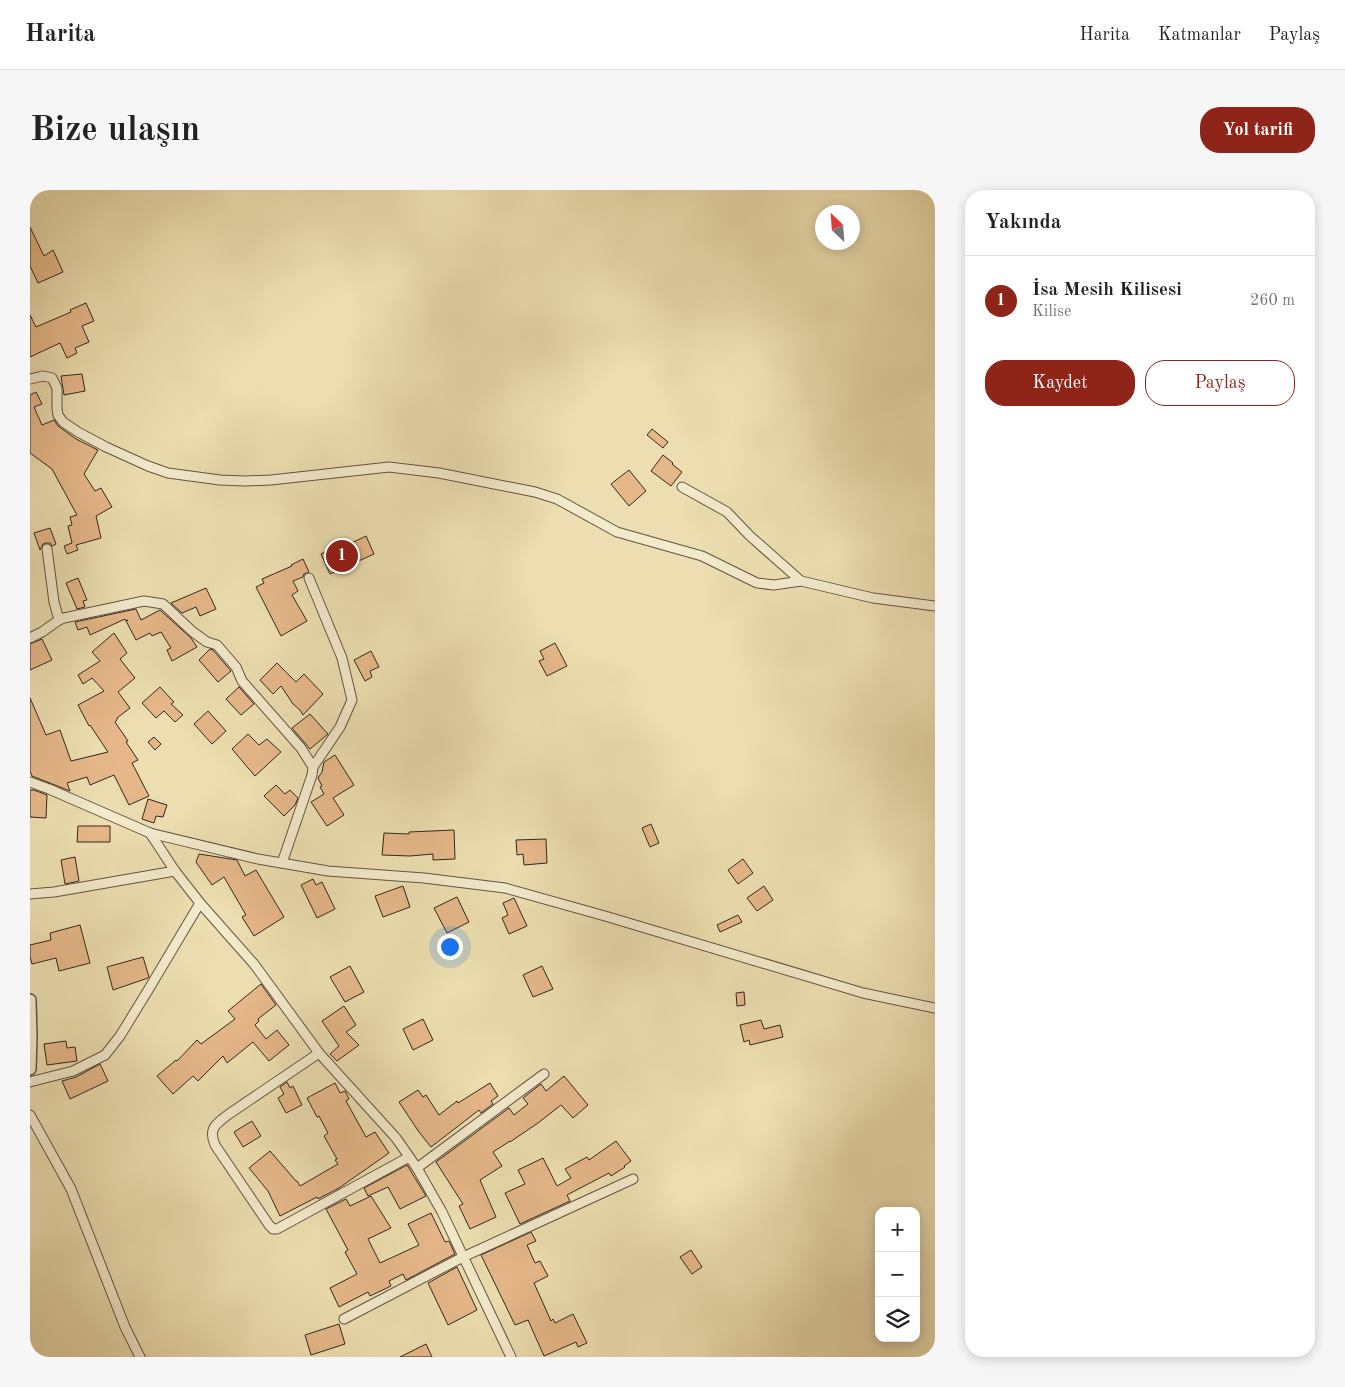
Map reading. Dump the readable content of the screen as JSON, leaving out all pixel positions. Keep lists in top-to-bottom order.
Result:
{
  "north": "top left",
  "page": {
    "header": "Harita",
    "nav": ["Harita", "Katmanlar", "Paylaş"],
    "buttons": [
      "Yol tarifi",
      ["Kaydet", "Paylaş"]
    ],
    "title": "Bize ulaşın",
    "heading": "Yakında",
    "list": [
      {
        "mark": "1",
        "name": "İsa Mesih Kilisesi",
        "note": "Kilise",
        "value": "260 m"
      }
    ],
    "pins": "1",
    "map_buttons": ["+", "−"]
  }
}
